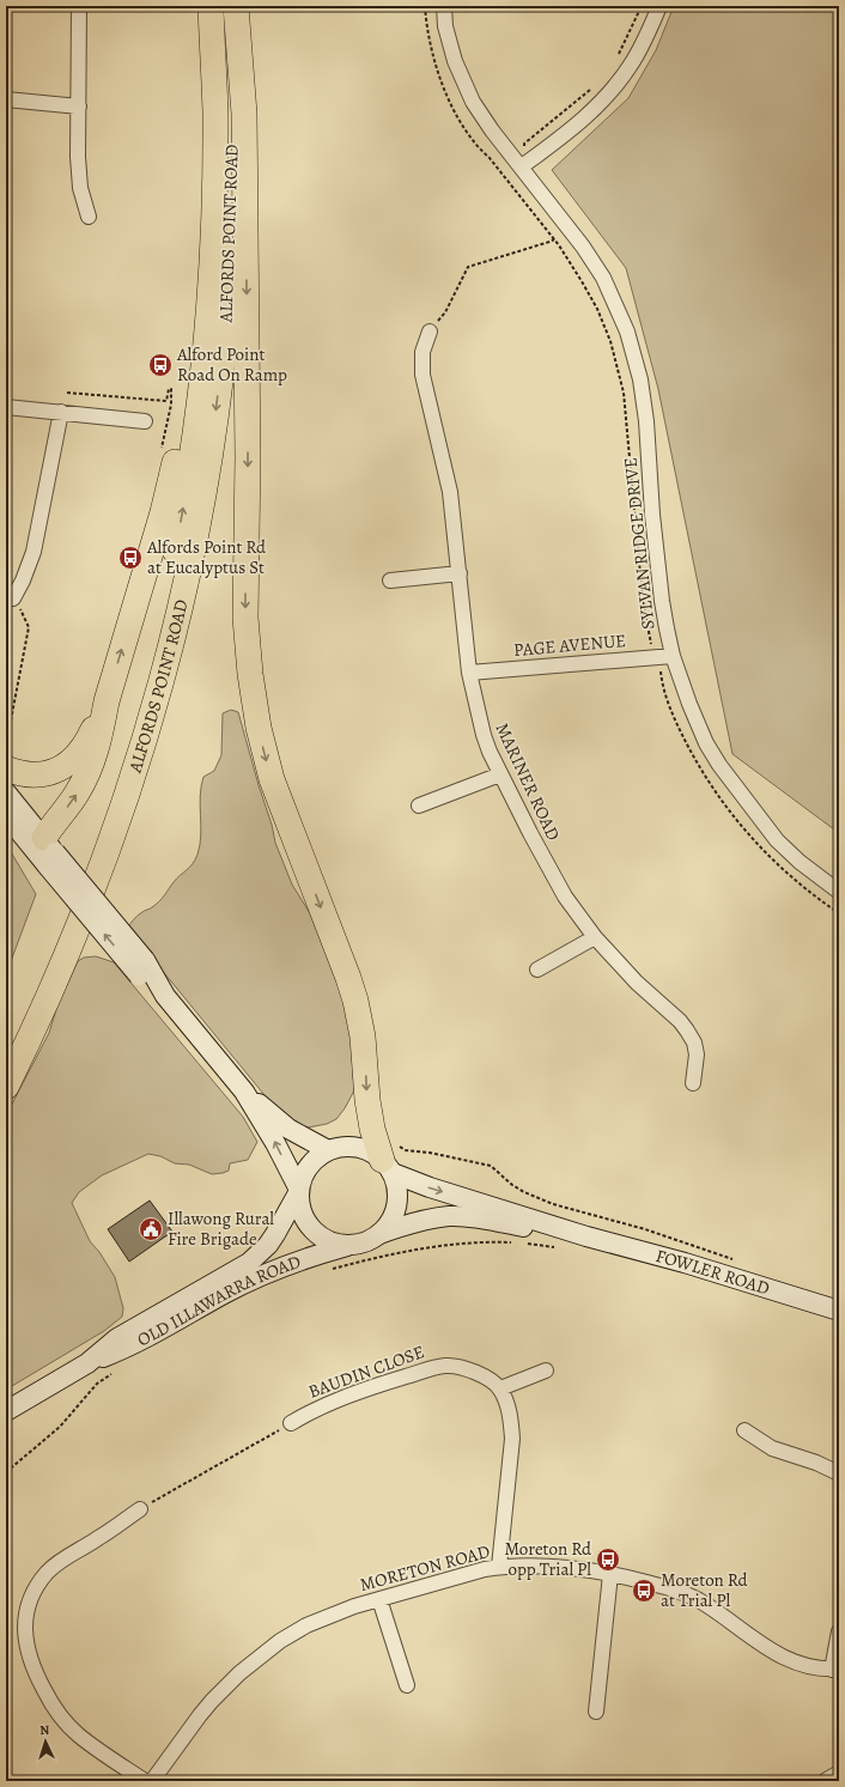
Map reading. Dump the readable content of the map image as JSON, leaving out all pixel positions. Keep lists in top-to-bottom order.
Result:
{
  "streets": {
    "highway": ["ALFORDS POINT ROAD"],
    "street": [
      "SYLVAN RIDGE DRIVE",
      "PAGE AVENUE",
      "MARINER ROAD",
      "FOWLER ROAD",
      "OLD ILLAWARRA ROAD",
      "BAUDIN CLOSE",
      "MORETON ROAD"
    ]
  },
  "crossings": [
    ["SYLVAN RIDGE DRIVE", "PAGE AVENUE"],
    ["PAGE AVENUE", "MARINER ROAD"],
    ["FOWLER ROAD", "OLD ILLAWARRA ROAD"]
  ],
  "places": {
    "bus stop": [
      "Alford Point Road On Ramp",
      "Alfords Point Rd at Eucalyptus St",
      "Moreton Rd opp Trial Pl",
      "Moreton Rd at Trial Pl"
    ],
    "public building": ["Illawong Rural Fire Brigade"]
  },
  "north": "top"
}
